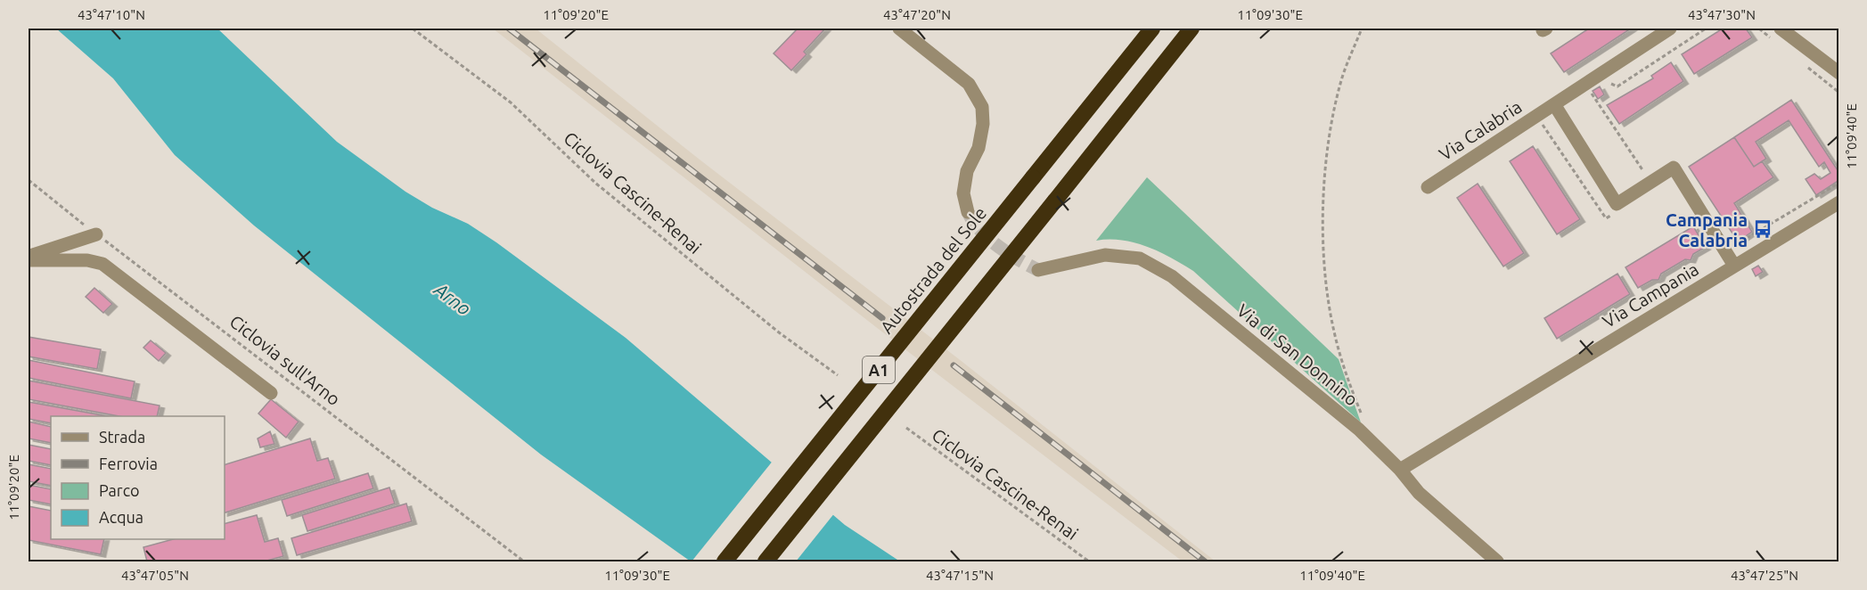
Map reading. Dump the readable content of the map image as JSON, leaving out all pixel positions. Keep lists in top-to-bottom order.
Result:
{
  "streets": {
    "highway": ["Autostrada del Sole", "A1"],
    "street": ["Via Calabria", "Via Campania", "Via di San Donnino"],
    "path": ["Ciclovia Cascine-Renai", "Ciclovia sull'Arno"]
  },
  "crossings": [
    ["Via Campania", "Via di San Donnino"]
  ],
  "water": ["Arno"],
  "places": {
    "bus stop": ["Campania Calabria"]
  },
  "legend": [
    "Strada",
    "Ferrovia",
    "Parco",
    "Acqua"
  ],
  "coordinates": [
    "43°47'10\"N",
    "11°09'20\"E",
    "43°47'20\"N",
    "11°09'30\"E",
    "43°47'30\"N",
    "11°09'40\"E",
    "43°47'05\"N",
    "43°47'15\"N",
    "43°47'25\"N"
  ]
}
